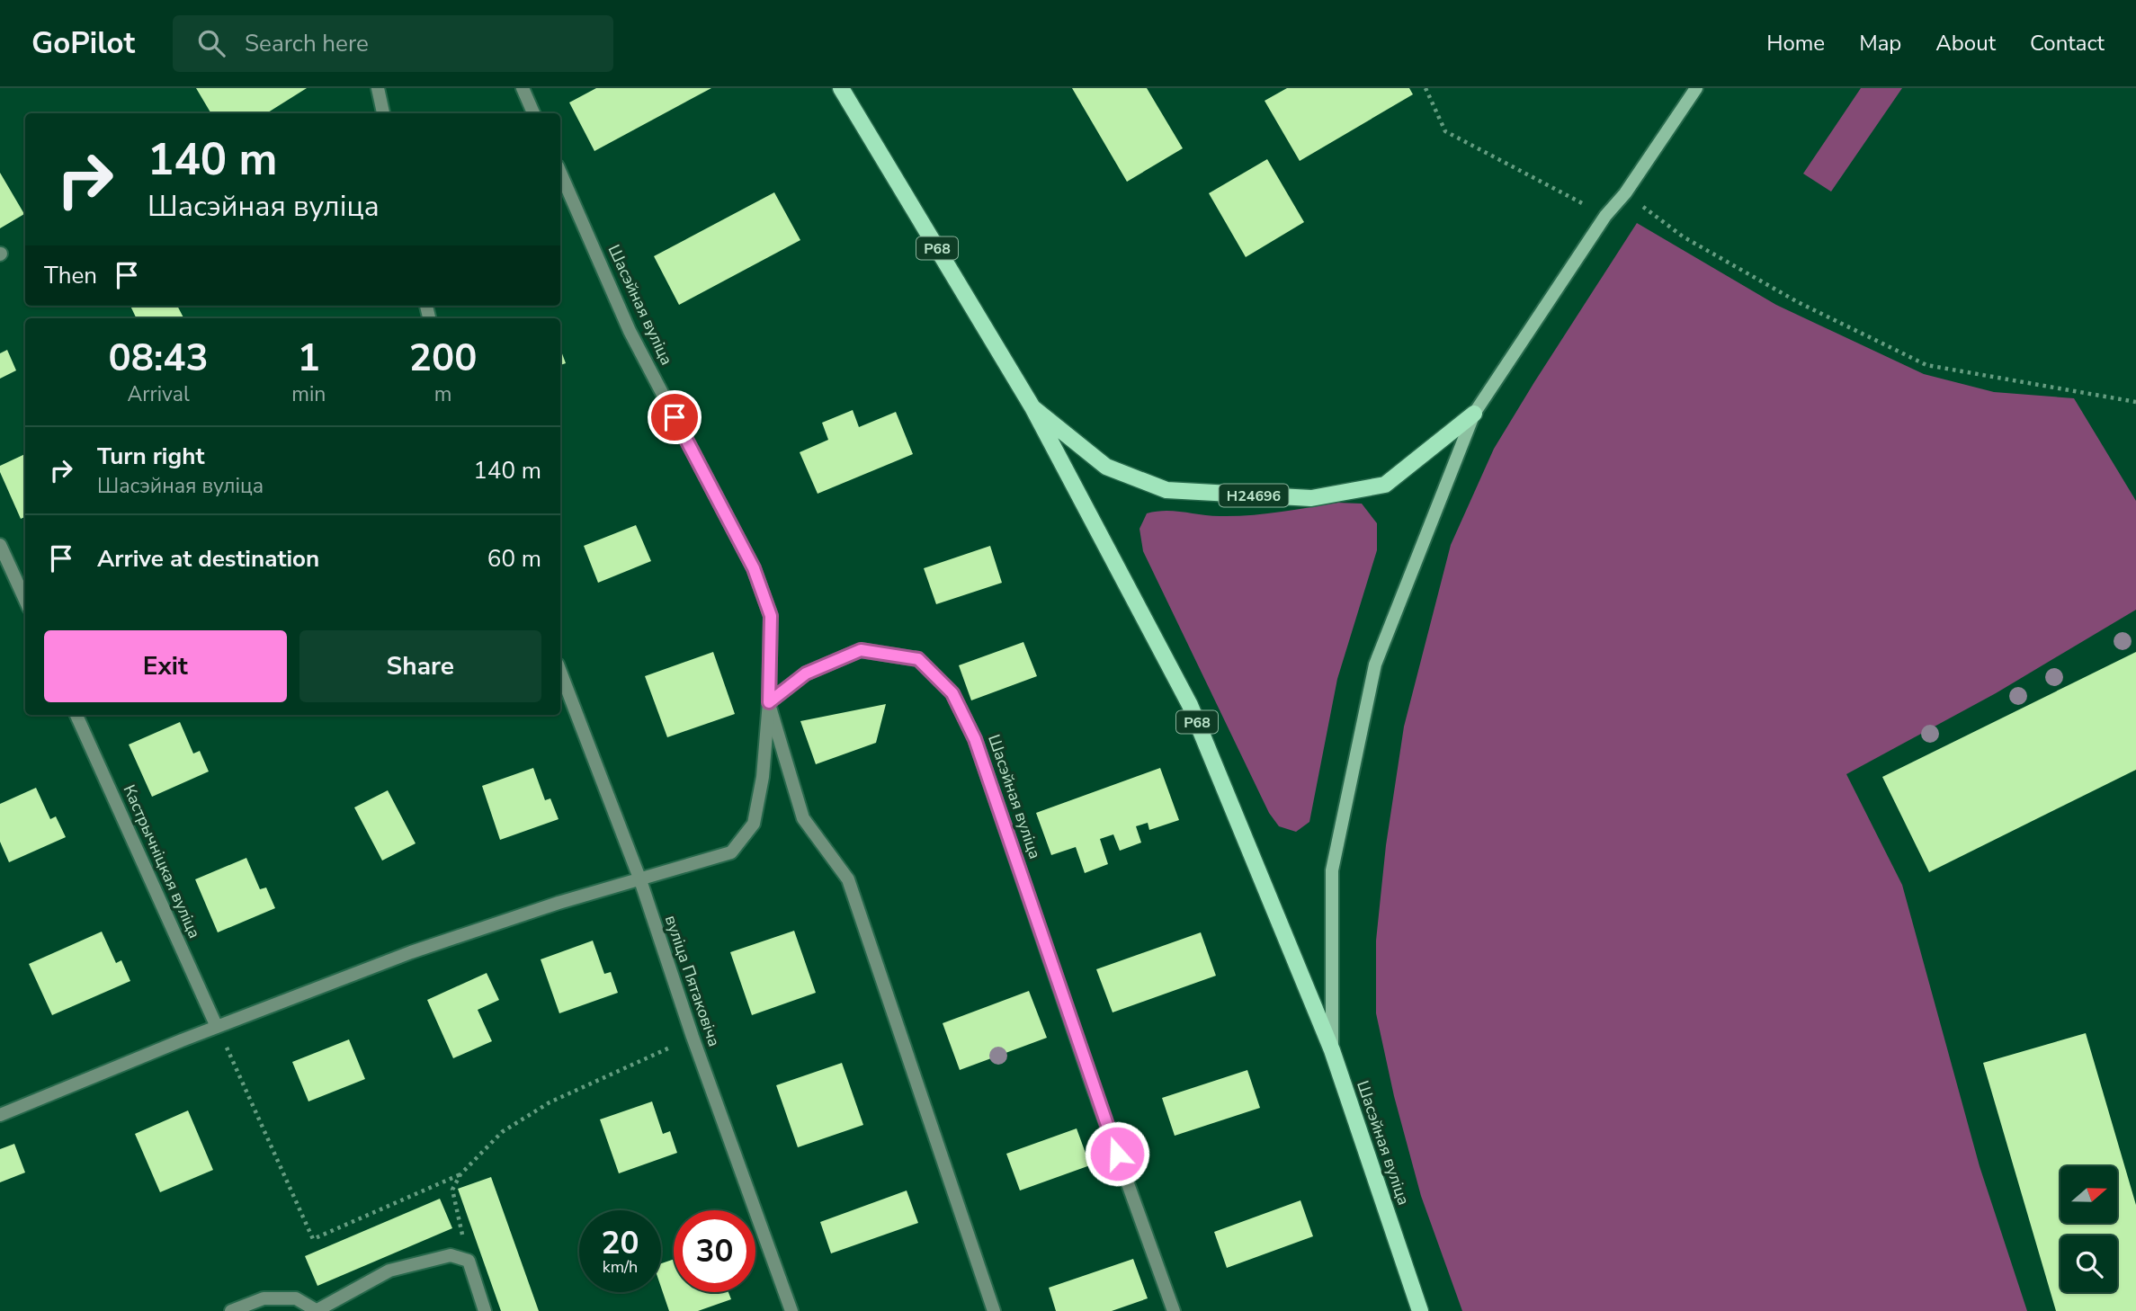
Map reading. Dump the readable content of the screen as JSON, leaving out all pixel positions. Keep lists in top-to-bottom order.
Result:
{
  "streets": {
    "main road": ["Р68", "Шасэйная вуліца", "Н24696"],
    "street": ["Кастрычніцкая вуліца", "вуліца Пятаковіча"]
  },
  "crossings": [
    ["Р68", "Шасэйная вуліца"],
    ["Р68", "Н24696"],
    ["Шасэйная вуліца", "Н24696"]
  ],
  "north": "right",
  "page": {
    "header": "GoPilot",
    "search": "Search here",
    "nav": [
      "Home",
      "Map",
      "About",
      "Contact"
    ],
    "turn": ["140 m", "Шасэйная вуліца"],
    "then": "Then",
    "eta": [
      "08:43",
      "Arrival",
      "1",
      "min",
      "200",
      "m"
    ],
    "list": [
      {
        "name": "Turn right",
        "note": "Шасэйная вуліца",
        "value": "140 m"
      },
      {
        "name": "Arrive at destination",
        "value": "60 m"
      }
    ],
    "buttons": ["Exit", "Share"],
    "speed": "20 km/h",
    "limit": "30"
  }
}
